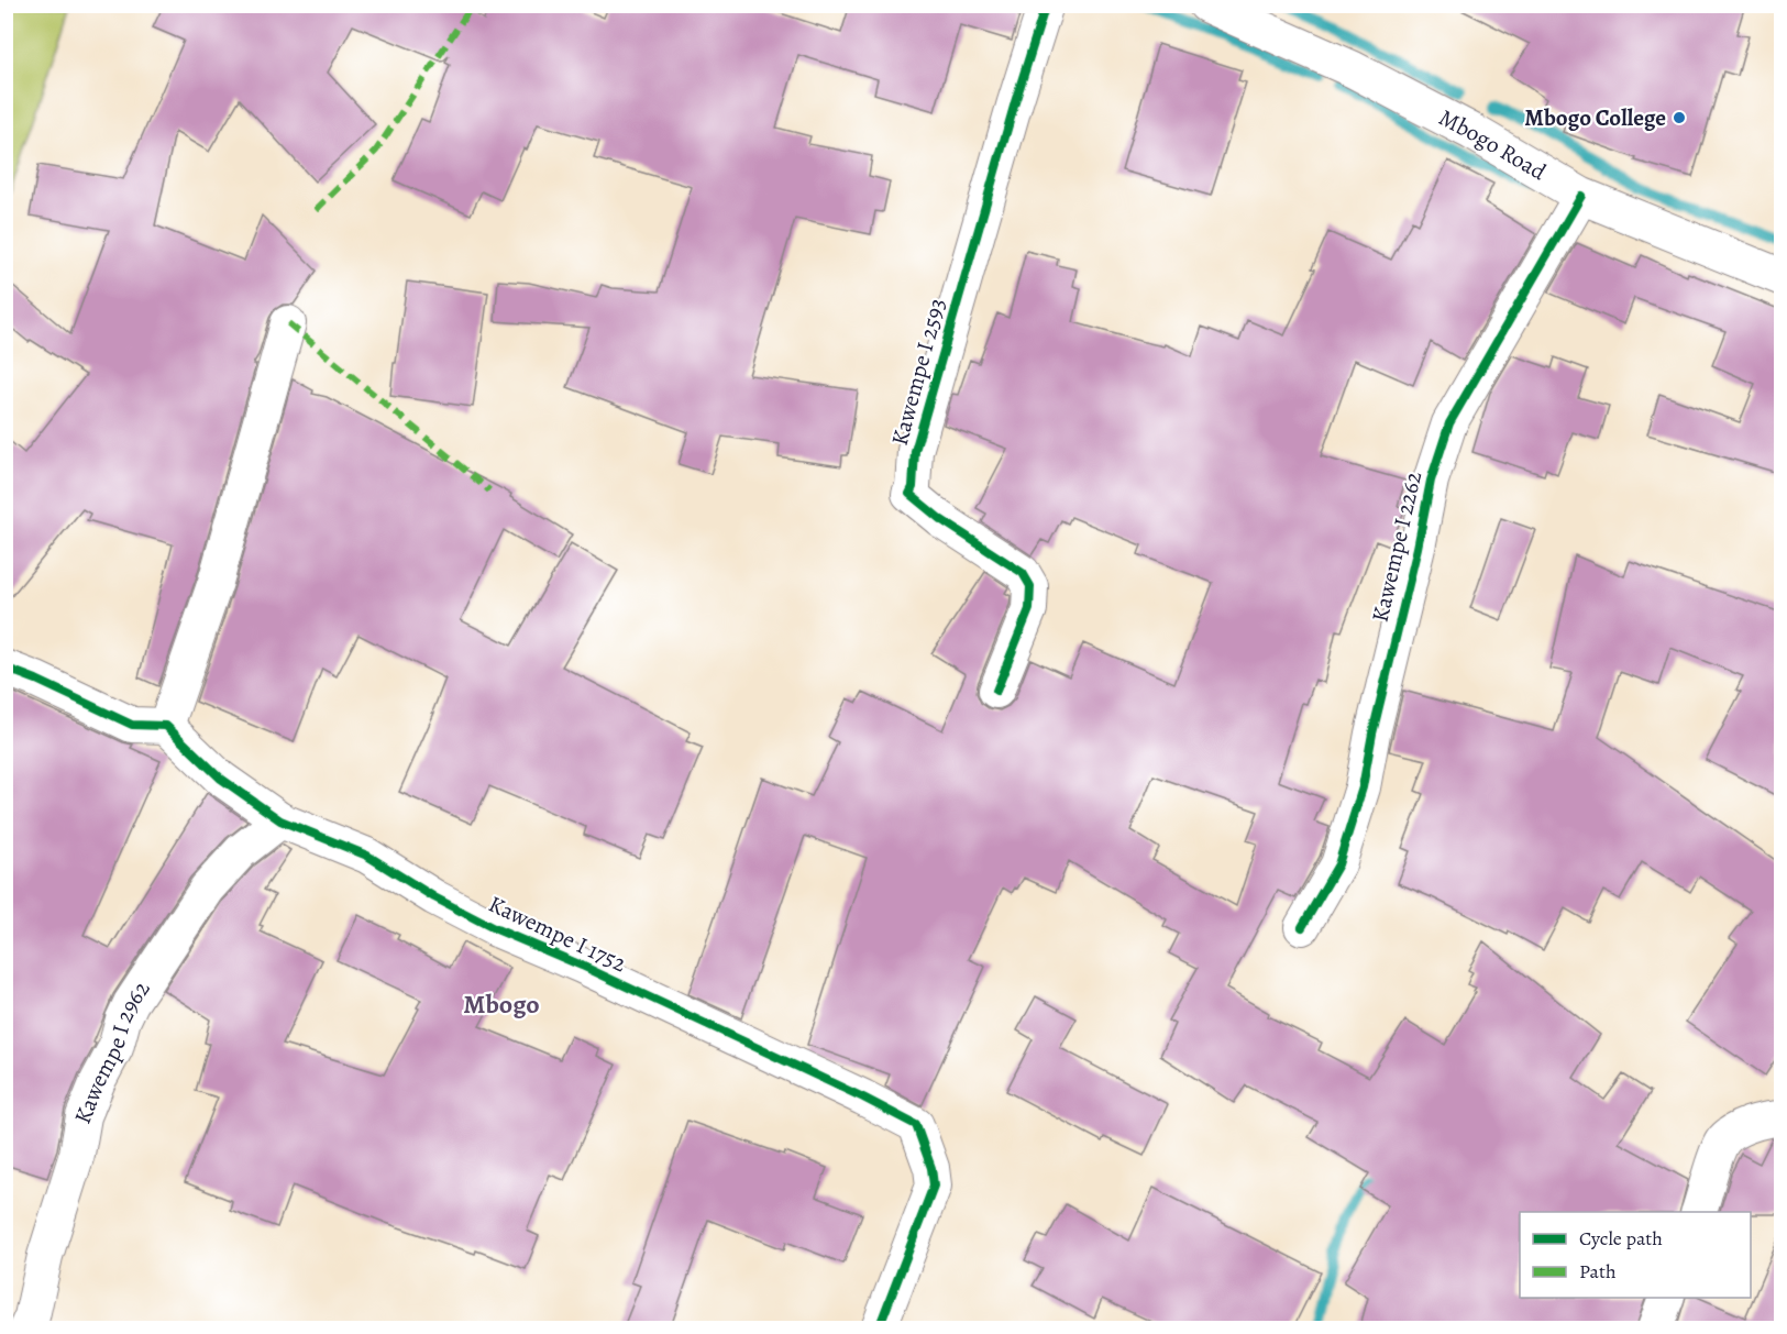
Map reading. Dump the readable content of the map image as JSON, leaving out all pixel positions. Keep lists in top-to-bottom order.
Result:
{
  "streets": {
    "street": [
      "Mbogo Road",
      "Kawempe I 2593",
      "Kawempe I 2262",
      "Kawempe I 1752",
      "Kawempe I 2962"
    ]
  },
  "crossings": [
    ["Mbogo Road", "Kawempe I 2262"],
    ["Kawempe I 1752", "Kawempe I 2962"]
  ],
  "districts": ["Mbogo"],
  "places": ["Mbogo College"],
  "legend": ["Cycle path", "Path"]
}
